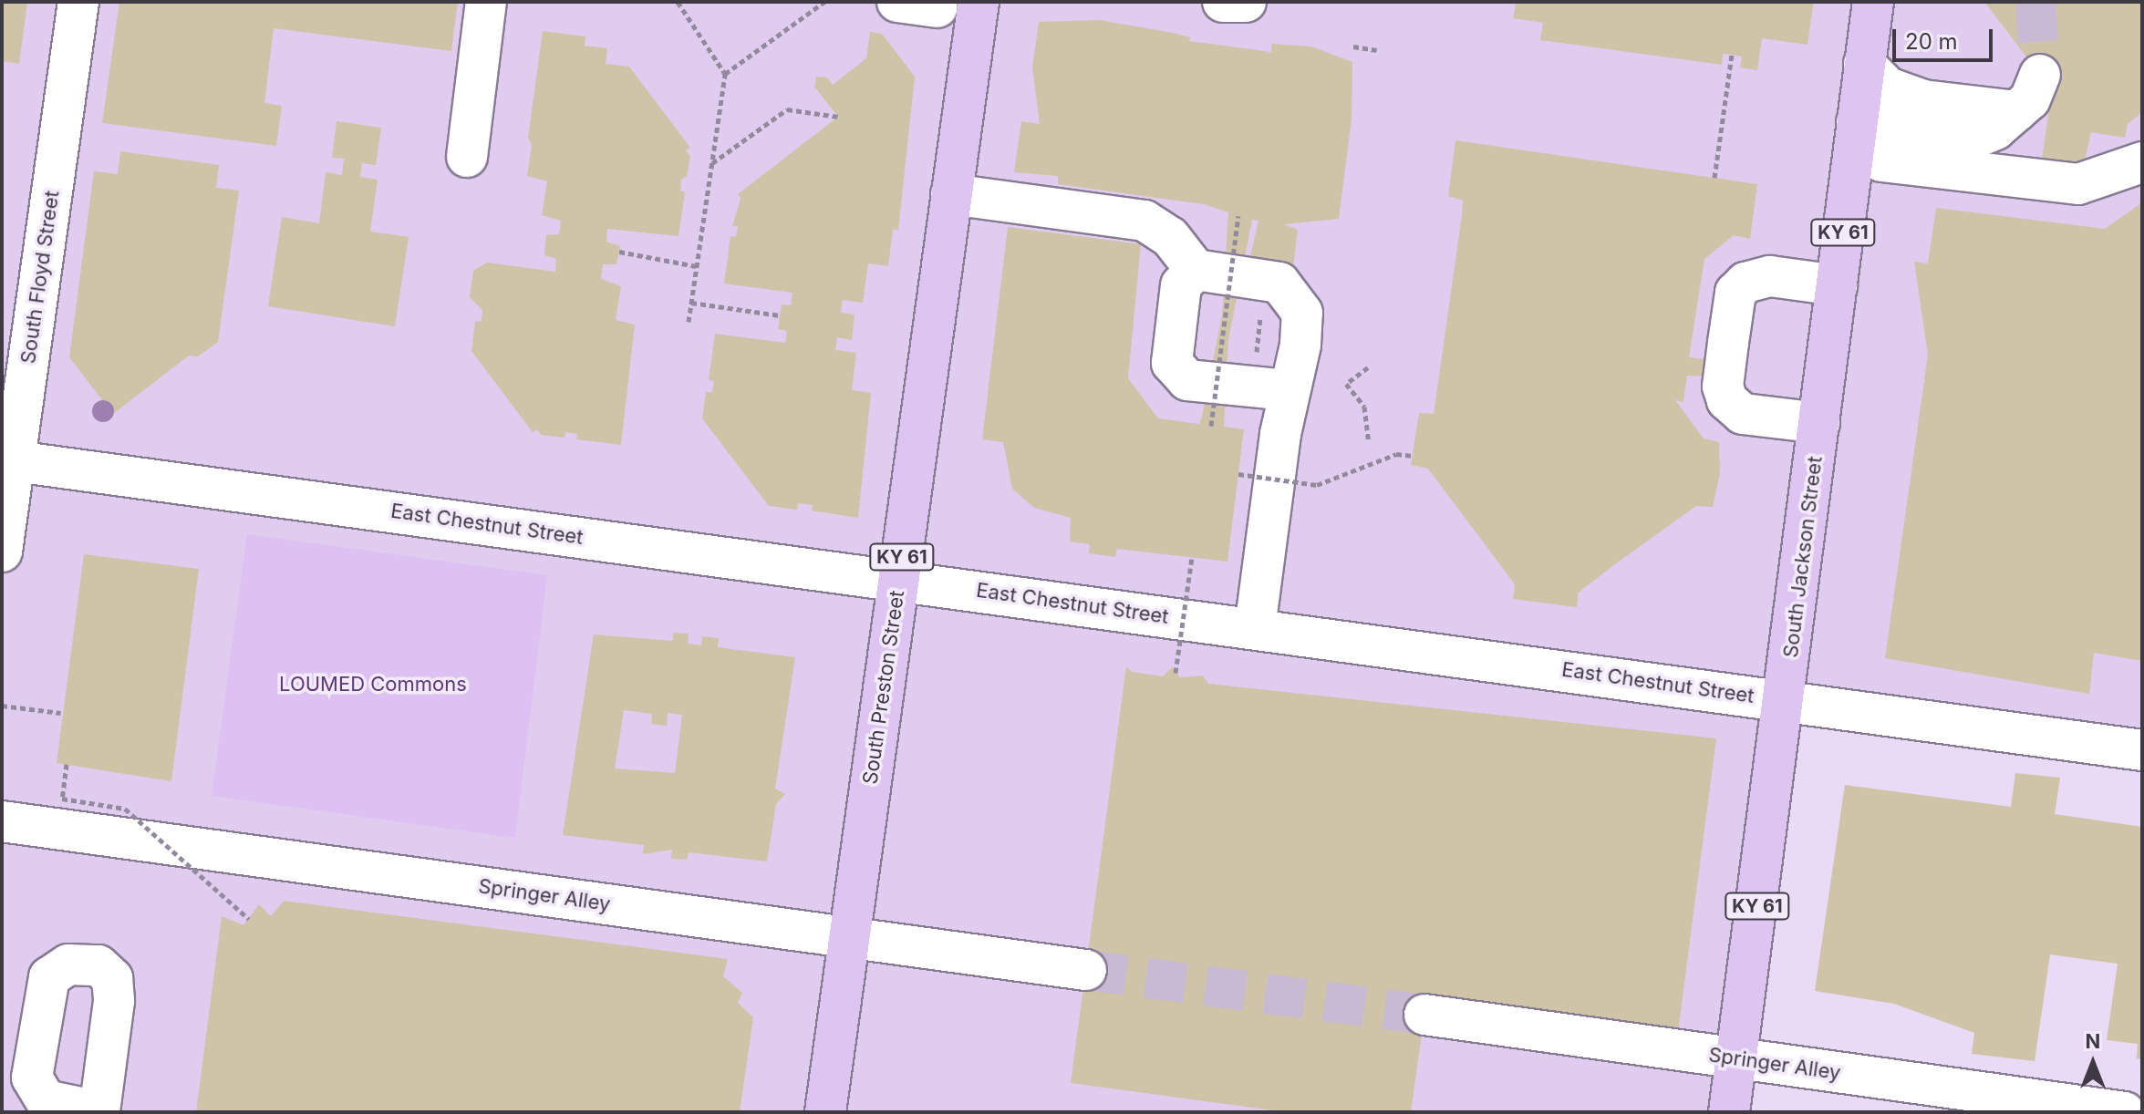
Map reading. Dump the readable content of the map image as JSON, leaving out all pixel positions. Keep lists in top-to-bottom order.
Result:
{
  "streets": {
    "main road": ["KY 61", "South Jackson Street", "South Preston Street"],
    "street": ["South Floyd Street", "East Chestnut Street", "Springer Alley"]
  },
  "crossings": [
    ["South Floyd Street", "East Chestnut Street"],
    ["East Chestnut Street", "South Jackson Street"],
    ["East Chestnut Street", "South Preston Street"],
    ["South Jackson Street", "Springer Alley"],
    ["South Preston Street", "Springer Alley"]
  ],
  "parks": ["LOUMED Commons"],
  "scale_bar": "20 m",
  "north": "top"
}
